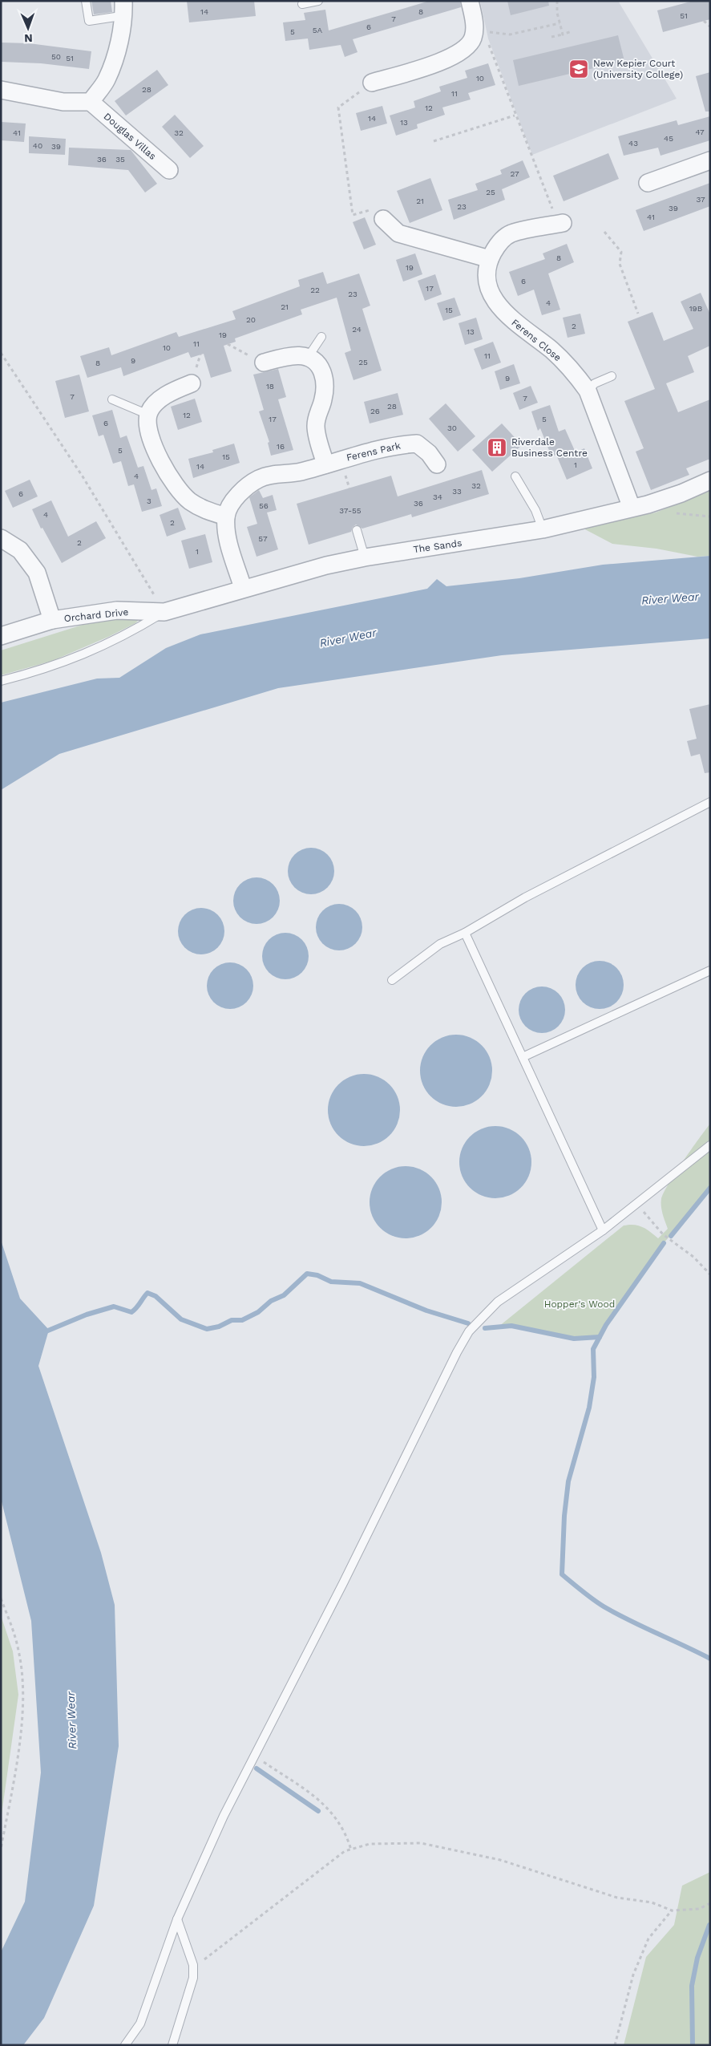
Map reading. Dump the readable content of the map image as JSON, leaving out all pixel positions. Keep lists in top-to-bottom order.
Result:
{
  "streets": {
    "street": [
      "Douglas Villas",
      "Ferens Close",
      "Ferens Park",
      "The Sands",
      "Orchard Drive"
    ]
  },
  "crossings": [
    ["Ferens Close", "The Sands"],
    ["The Sands", "Orchard Drive"]
  ],
  "water": ["River Wear"],
  "parks": ["Hopper's Wood"],
  "places": {
    "school or university": ["New Kepier Court (University College)"],
    "building": ["Riverdale Business Centre"]
  },
  "house_numbers": [
    "14",
    "8",
    "51",
    "7",
    "6",
    "5A",
    "5",
    "50",
    "51",
    "10",
    "28",
    "11",
    "12",
    "14",
    "13",
    "47",
    "41",
    "32",
    "45",
    "43",
    "40",
    "39",
    "36",
    "35",
    "27",
    "25",
    "37",
    "21",
    "23",
    "39",
    "41",
    "8",
    "19",
    "6",
    "17",
    "22",
    "23",
    "4",
    "21",
    "19B",
    "15",
    "20",
    "2",
    "24",
    "13",
    "19",
    "11",
    "10",
    "11",
    "9",
    "25",
    "8",
    "9",
    "18",
    "7",
    "7",
    "28",
    "26",
    "12",
    "17",
    "5",
    "6",
    "30",
    "16",
    "5",
    "15",
    "1",
    "14",
    "4",
    "32",
    "33",
    "6",
    "34",
    "3",
    "36",
    "56",
    "37-55",
    "4",
    "2",
    "57",
    "2",
    "1"
  ],
  "north": "bottom"
}
